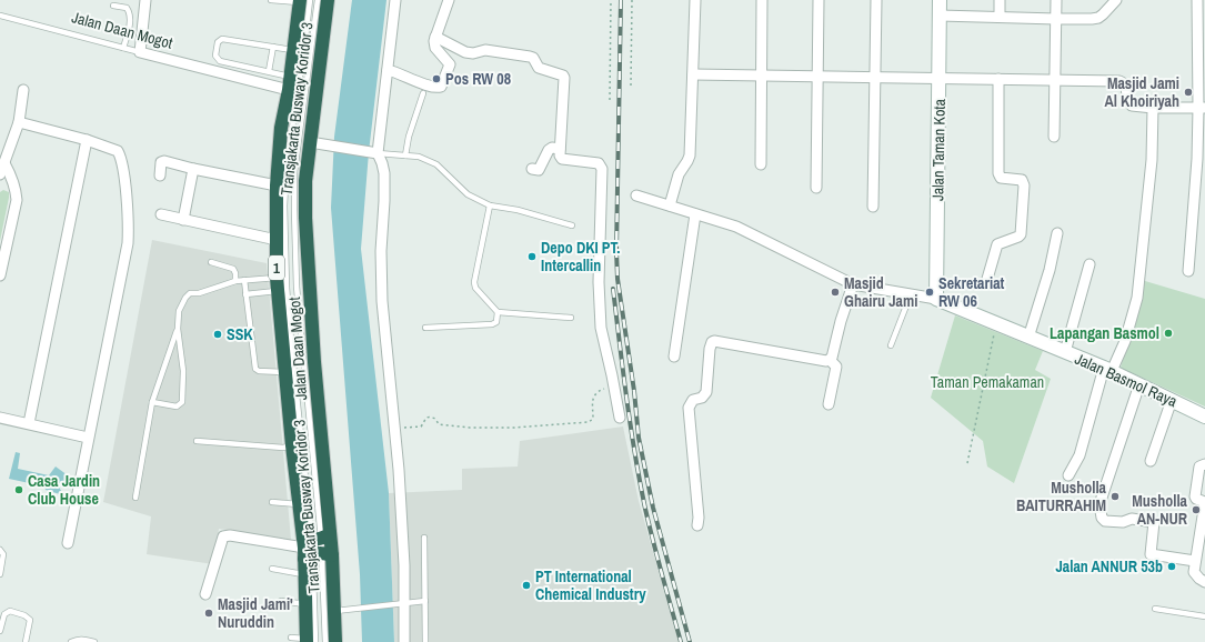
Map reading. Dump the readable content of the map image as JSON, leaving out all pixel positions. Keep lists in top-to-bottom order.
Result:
{
  "streets": {
    "highway": ["Jalan Daan Mogot", "1"],
    "street": ["Jalan Taman Kota", "Jalan Basmol Raya"],
    "lane": ["Transjakarta Busway Koridor 3"]
  },
  "crossings": [
    ["Jalan Daan Mogot", "Transjakarta Busway Koridor 3"],
    ["Jalan Taman Kota", "Jalan Basmol Raya"]
  ],
  "parks": ["Taman Pemakaman"],
  "places": [
    "Pos RW 08",
    "Masjid Jami Al Khoiriyah",
    "Depo DKI PT. Intercallin",
    "Masjid Ghairu Jami",
    "Sekretariat RW 06",
    "Lapangan Basmol",
    "SSK",
    "Casa Jardin Club House",
    "Musholla BAITURRAHIM",
    "Musholla AN-NUR",
    "Jalan ANNUR 53b",
    "PT International Chemical Industry",
    "Masjid Jami' Nuruddin"
  ]
}
